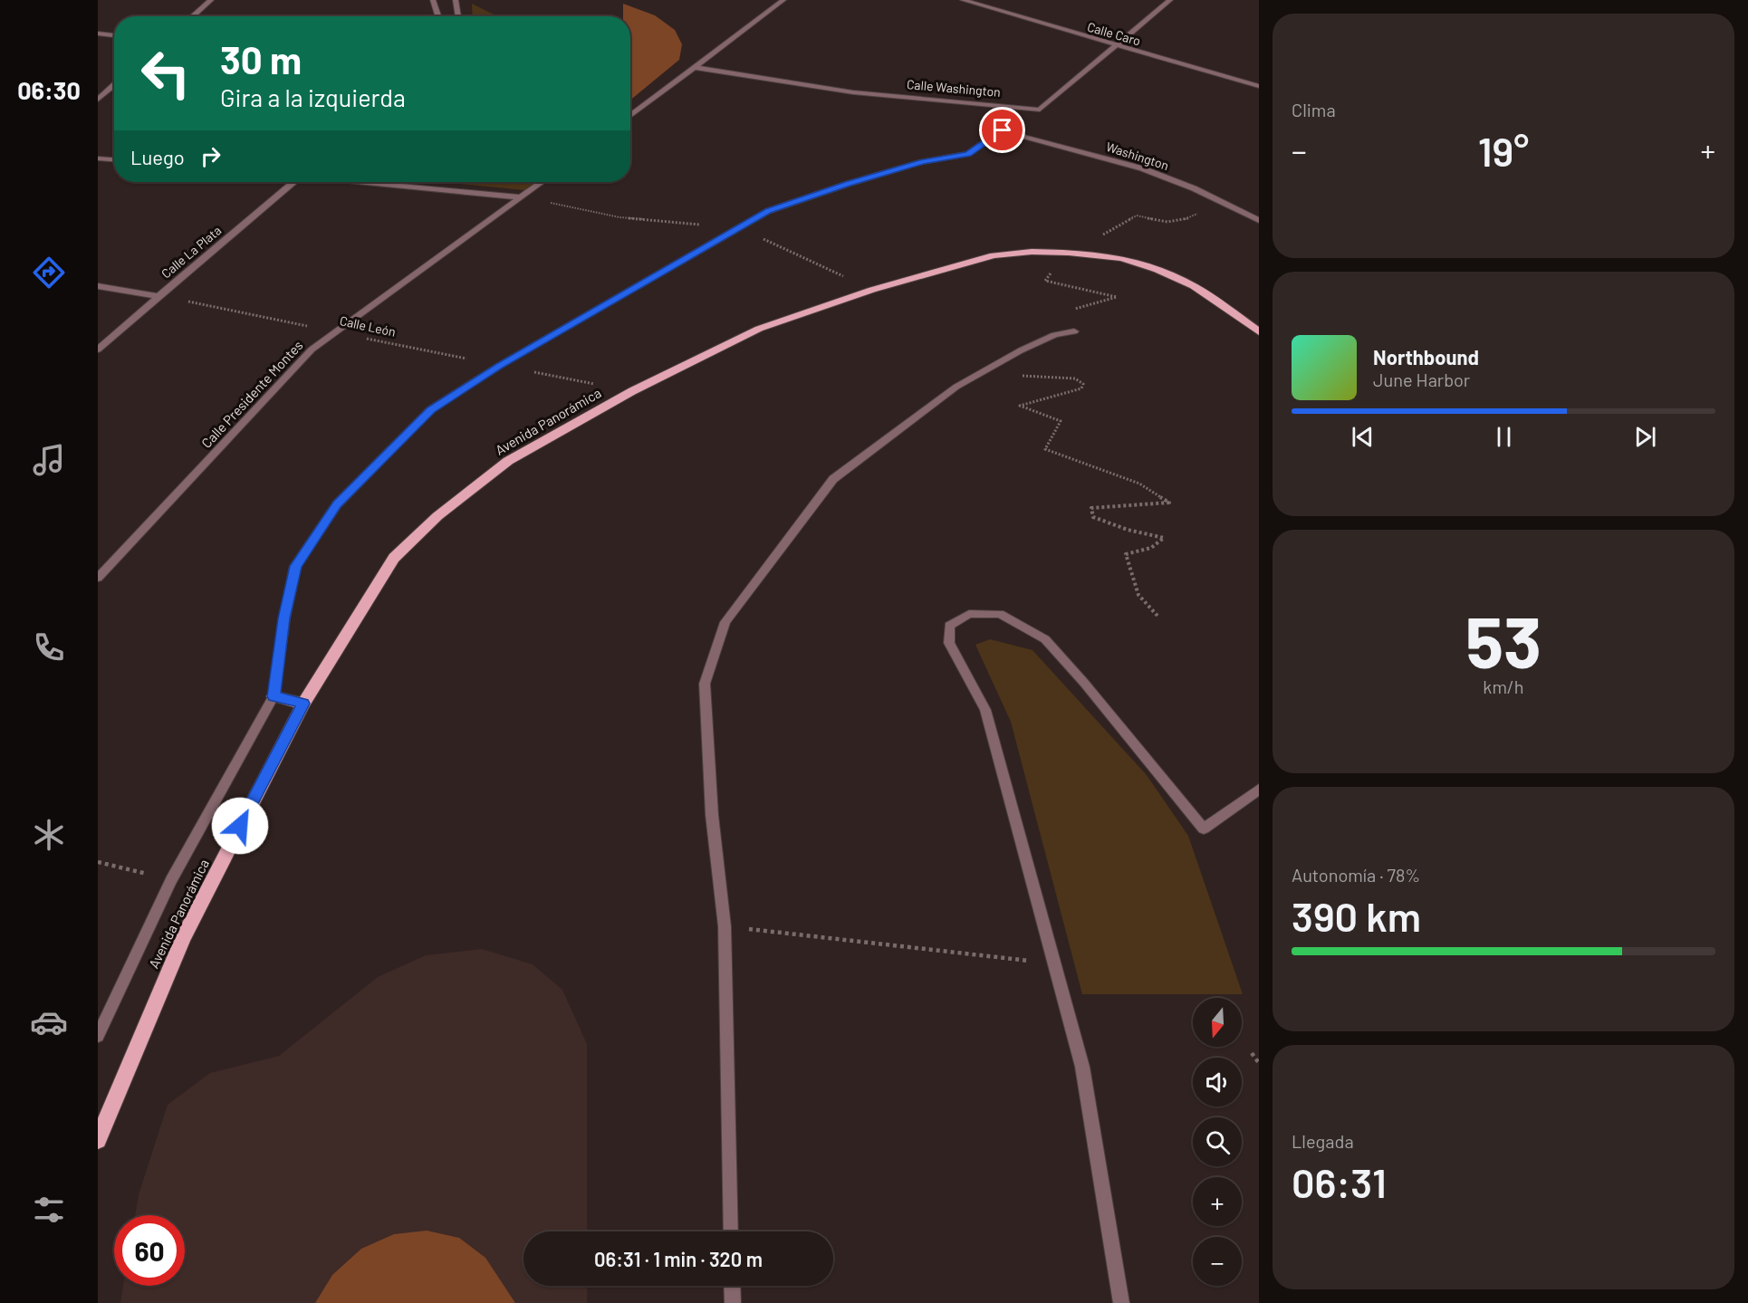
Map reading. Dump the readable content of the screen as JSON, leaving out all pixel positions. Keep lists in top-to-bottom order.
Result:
{
  "streets": {
    "main road": ["Avenida Panorámica"],
    "street": [
      "Calle Caro",
      "Calle Washington",
      "Washington",
      "Calle La Plata",
      "Calle Presidente Montes"
    ],
    "path": ["Calle León"]
  },
  "crossings": [
    ["Calle Caro", "Calle Washington"],
    ["Washington", "Calle León"],
    ["Calle La Plata", "Calle León"],
    ["Calle León", "Calle Presidente Montes"],
    ["Calle León", "Avenida Panorámica"]
  ],
  "north": "bottom",
  "page": {
    "tabs": "06:30",
    "tile": [
      "Clima",
      ["53", "km/h"],
      ["Autonomía · 78%", "390 km"],
      ["Llegada", "06:31"]
    ],
    "turn": ["30 m", "Gira a la izquierda"],
    "heat": ["−", "19°", "+"],
    "then": "Luego",
    "song": ["Northbound", "June Harbor"],
    "map_buttons": ["+", "−"],
    "limit": "60",
    "trip": "06:31 · 1 min · 320 m"
  }
}
